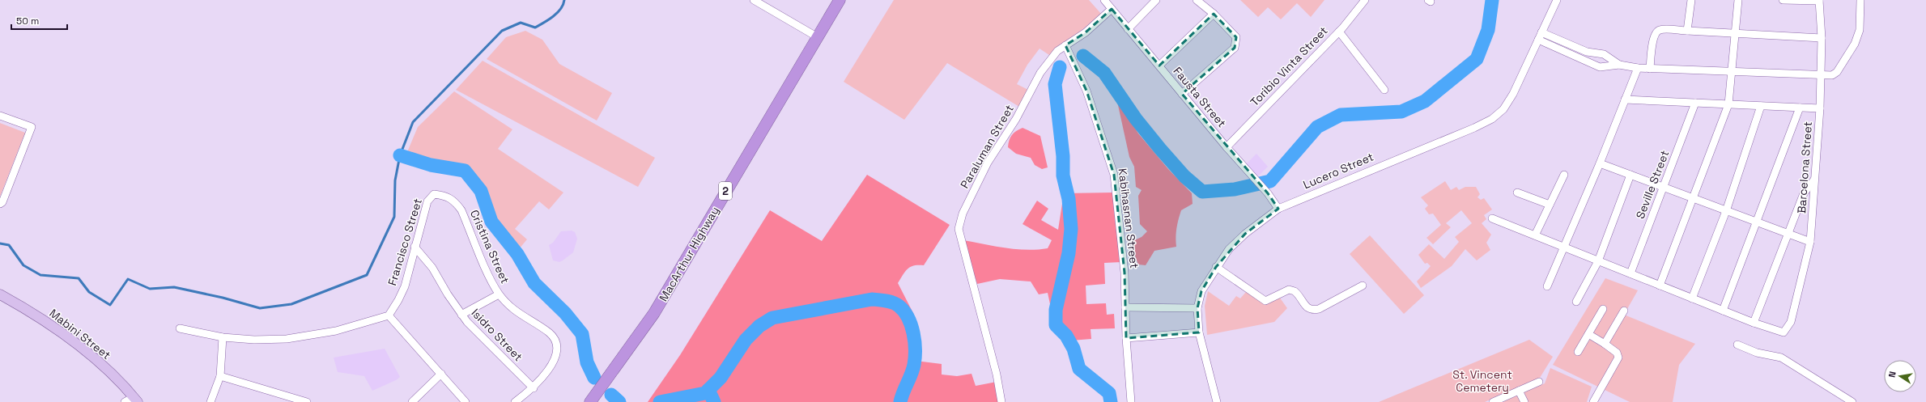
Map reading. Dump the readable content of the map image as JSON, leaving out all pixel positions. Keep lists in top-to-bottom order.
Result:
{
  "streets": {
    "highway": ["2", "MacArthur Highway"],
    "main road": ["Mabini Street"],
    "street": [
      "Toribio Vinta Street",
      "Fausta Street",
      "Paraluman Street",
      "Barcelona Street",
      "Lucero Street",
      "Seville Street",
      "Kabihasnan Street",
      "Francisco Street",
      "Cristina Street",
      "Isidro Street"
    ]
  },
  "crossings": [
    ["Toribio Vinta Street", "Fausta Street"],
    ["Fausta Street", "Paraluman Street"],
    ["Fausta Street", "Lucero Street"],
    ["Paraluman Street", "Kabihasnan Street"],
    ["Francisco Street", "Cristina Street"],
    ["Francisco Street", "Isidro Street"],
    ["Cristina Street", "Isidro Street"]
  ],
  "parks": ["St. Vincent Cemetery"],
  "scale_bar": "50 m",
  "north": "left"
}
